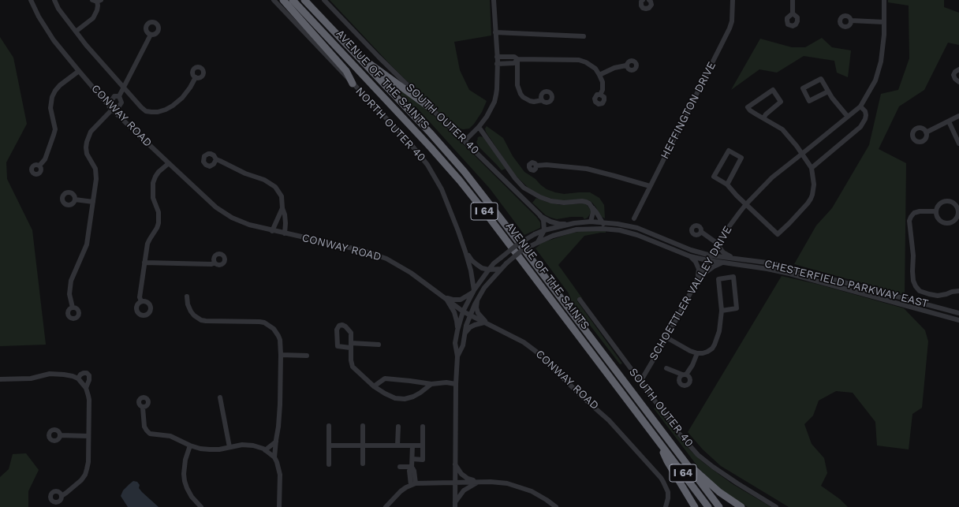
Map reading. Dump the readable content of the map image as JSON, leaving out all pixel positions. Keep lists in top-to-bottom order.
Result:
{
  "streets": {
    "highway": ["AVENUE OF THE SAINTS", "I 64"],
    "street": [
      "HEFFINGTON DRIVE",
      "CONWAY ROAD",
      "SOUTH OUTER 40",
      "NORTH OUTER 40",
      "CHESTERFIELD PARKWAY EAST",
      "SCHOETTLER VALLEY DRIVE"
    ]
  },
  "crossings": [
    ["CONWAY ROAD", "CHESTERFIELD PARKWAY EAST"],
    ["SOUTH OUTER 40", "SCHOETTLER VALLEY DRIVE"],
    ["NORTH OUTER 40", "CHESTERFIELD PARKWAY EAST"],
    ["CHESTERFIELD PARKWAY EAST", "SCHOETTLER VALLEY DRIVE"]
  ]
}
